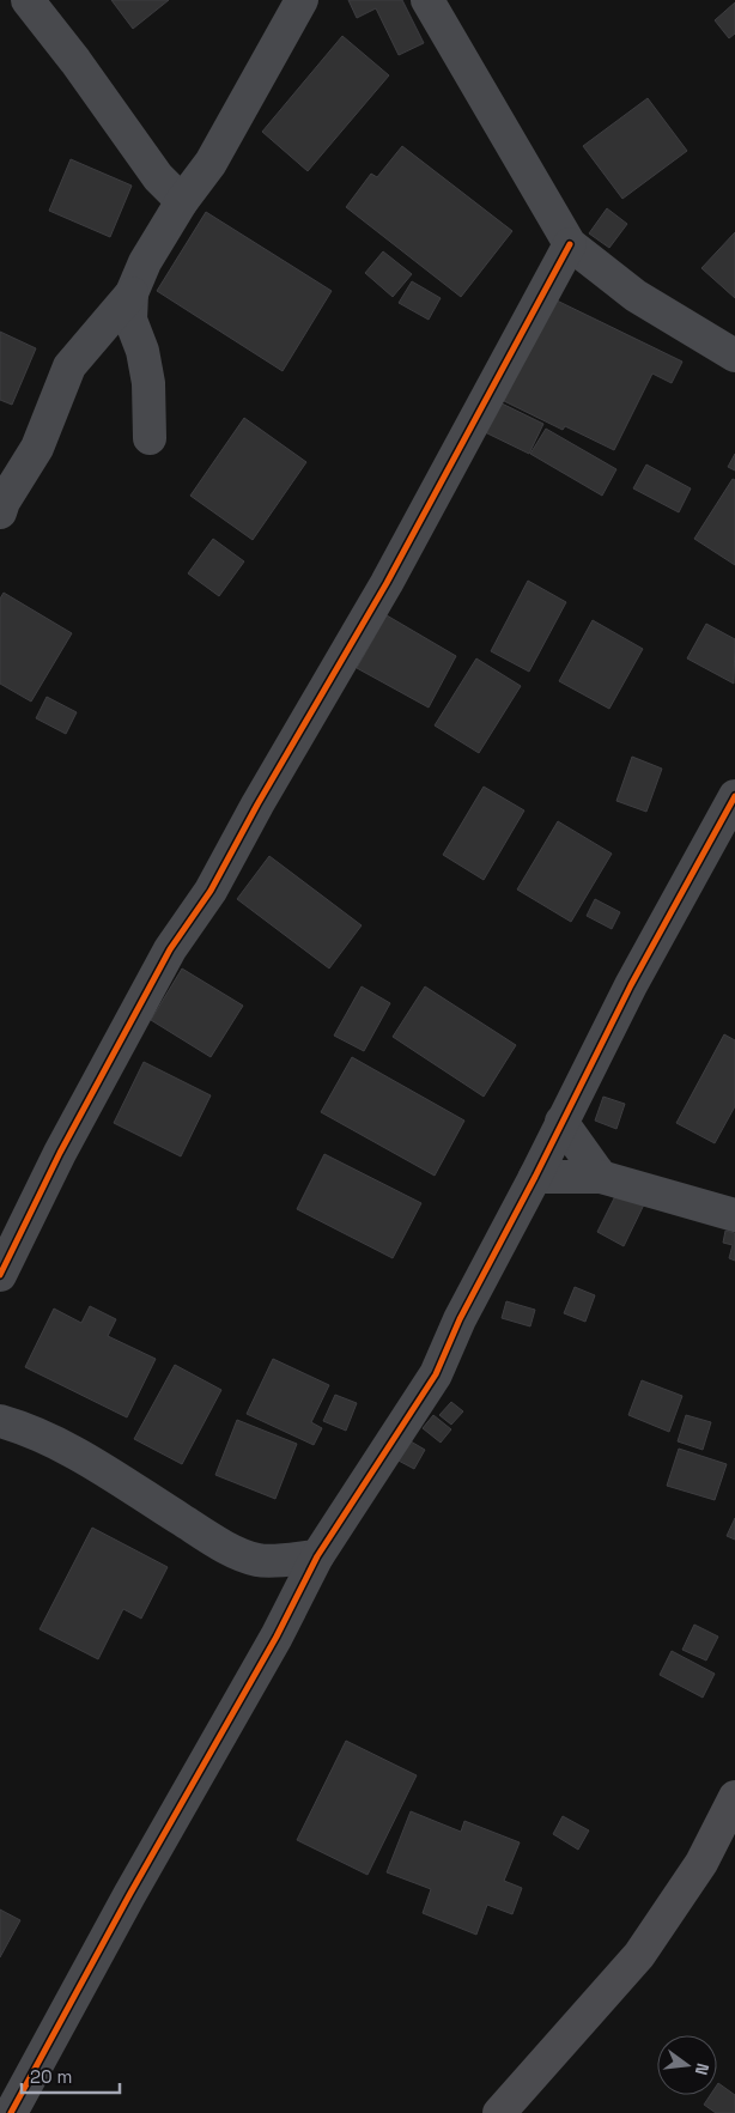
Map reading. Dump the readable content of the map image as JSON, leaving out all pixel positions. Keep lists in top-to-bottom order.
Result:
{
  "scale_bar": "20 m",
  "north": "right"
}
